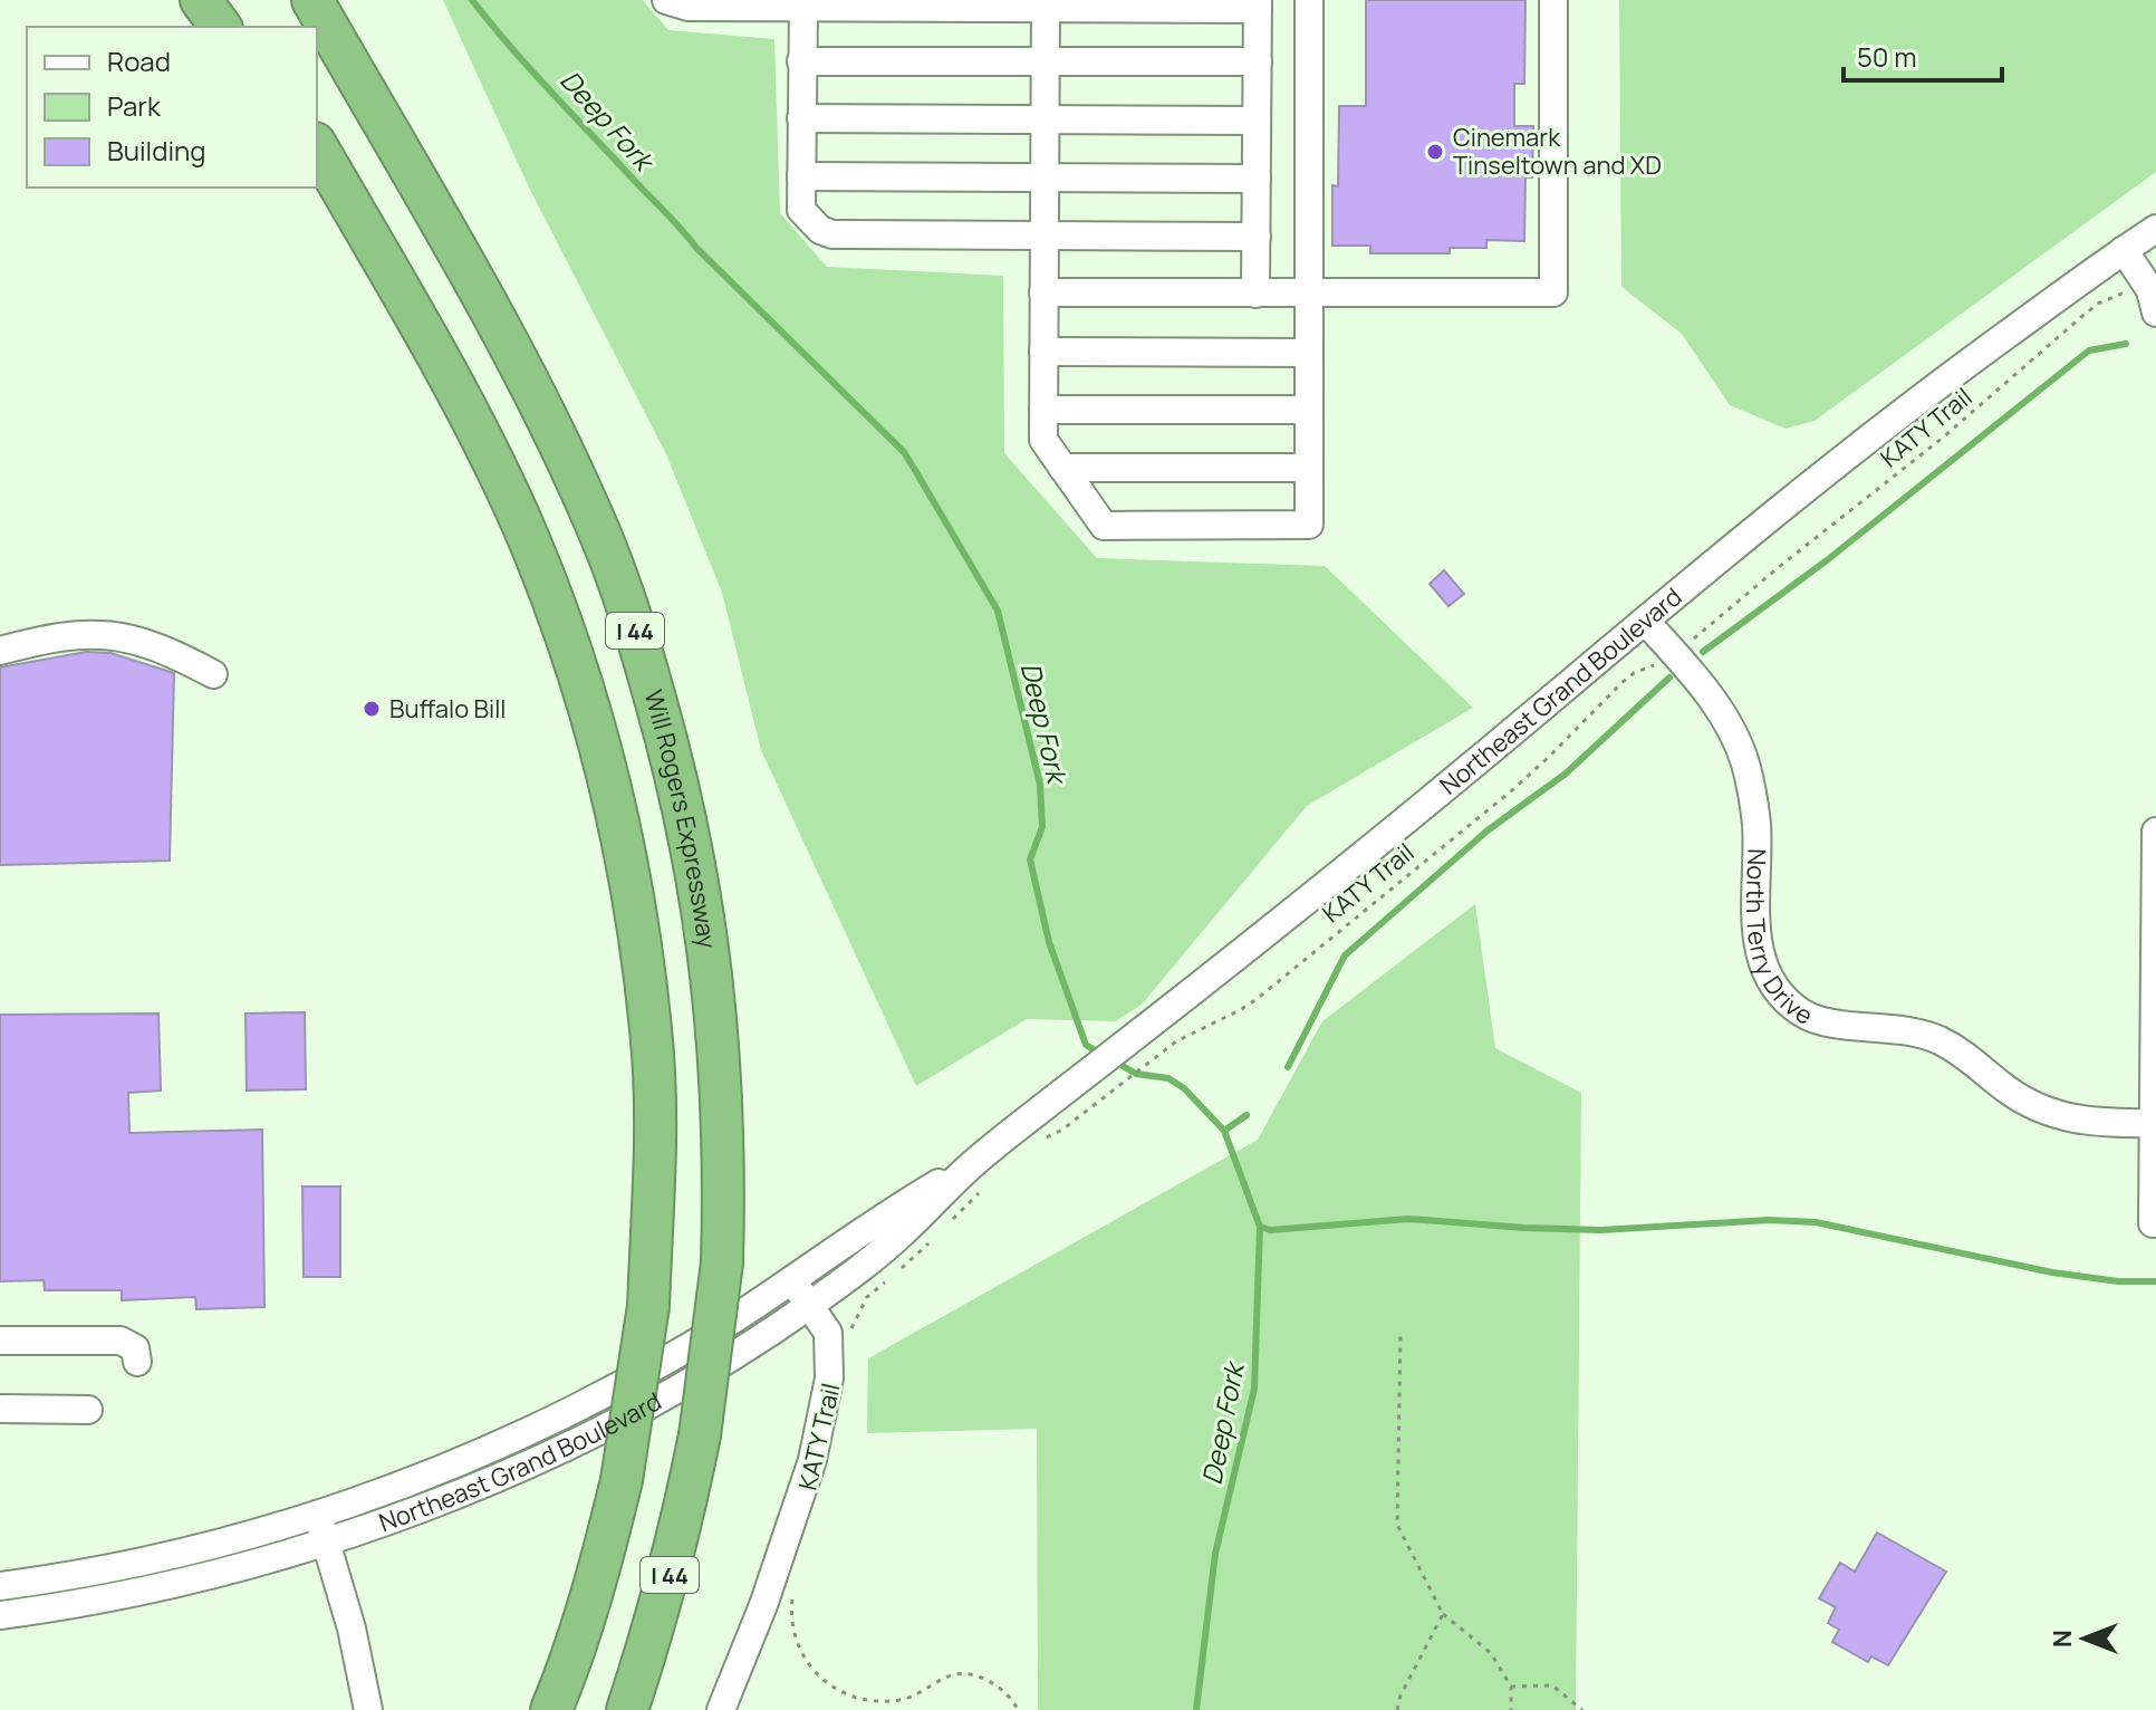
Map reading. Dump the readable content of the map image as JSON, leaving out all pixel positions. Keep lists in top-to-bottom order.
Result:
{
  "streets": {
    "highway": ["I 44", "Will Rogers Expressway"],
    "street": ["Northeast Grand Boulevard", "North Terry Drive"],
    "path": ["KATY Trail"]
  },
  "crossings": [
    ["KATY Trail", "North Terry Drive"],
    ["Northeast Grand Boulevard", "North Terry Drive"]
  ],
  "water": ["Deep Fork"],
  "places": ["Cinemark Tinseltown and XD", "Buffalo Bill"],
  "legend": ["Road", "Park", "Building"],
  "scale_bar": "50 m",
  "north": "left"
}
